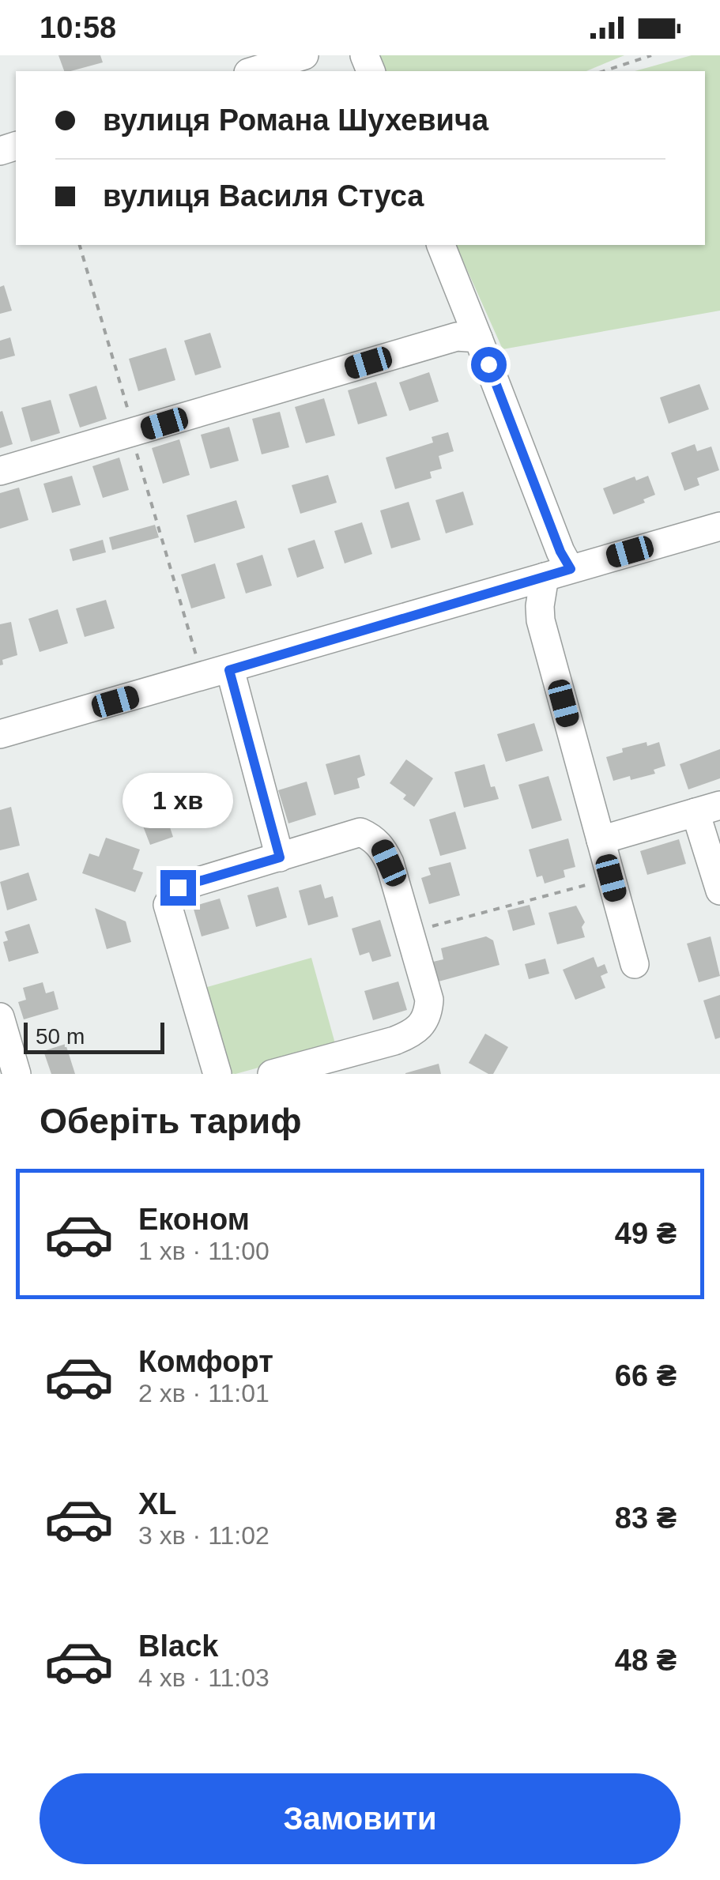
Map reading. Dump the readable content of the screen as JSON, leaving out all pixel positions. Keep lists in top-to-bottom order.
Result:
{
  "scale_bar": "50 m",
  "page": {
    "status": "10:58",
    "banner": ["вулиця Романа Шухевича", "вулиця Василя Стуса"],
    "bubble": "1 хв",
    "scale": "50 m",
    "heading": "Оберіть тариф",
    "list": [
      {
        "name": "Економ",
        "note": "1 хв · 11:00",
        "value": "49 ₴"
      },
      {
        "name": "Комфорт",
        "note": "2 хв · 11:01",
        "value": "66 ₴"
      },
      {
        "name": "XL",
        "note": "3 хв · 11:02",
        "value": "83 ₴"
      },
      {
        "name": "Black",
        "note": "4 хв · 11:03",
        "value": "48 ₴"
      }
    ],
    "buttons": "Замовити"
  }
}
